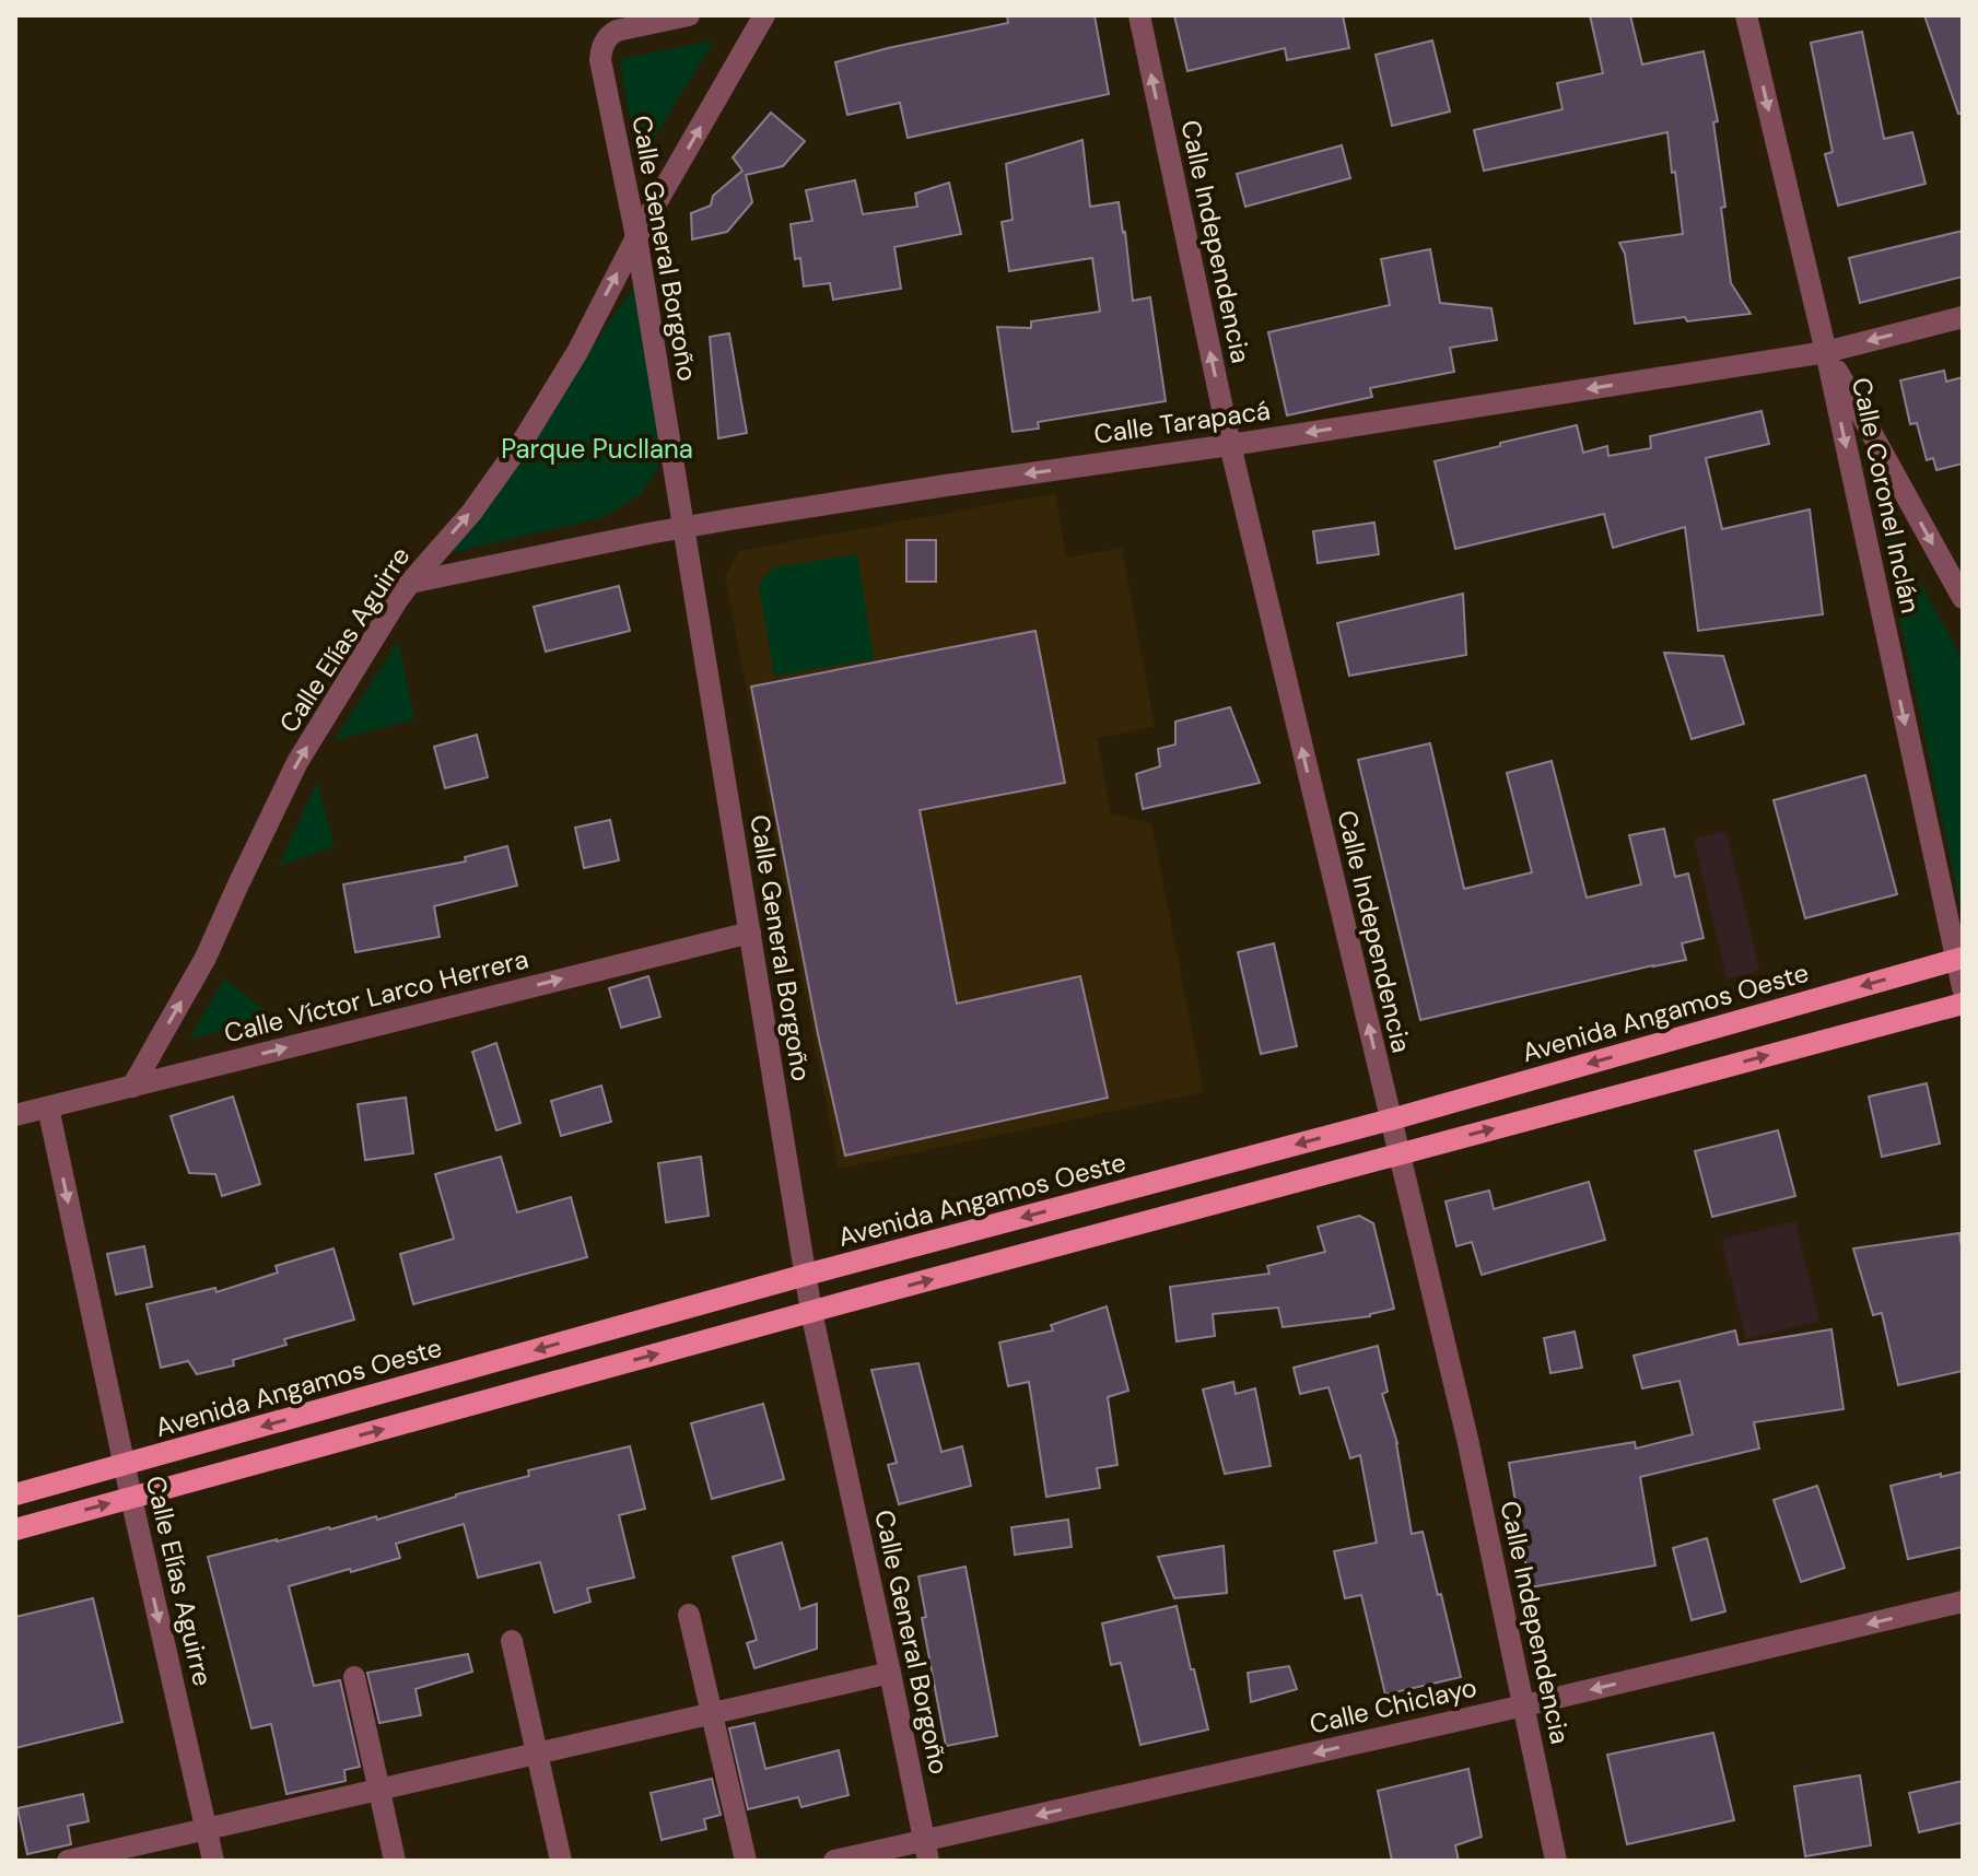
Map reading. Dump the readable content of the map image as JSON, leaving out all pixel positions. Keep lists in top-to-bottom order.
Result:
{
  "streets": {
    "main road": ["Avenida Angamos Oeste"],
    "street": [
      "Calle Independencia",
      "Calle General Borgoño",
      "Calle Tarapacá",
      "Calle Coronel Inclán",
      "Calle Elías Aguirre",
      "Calle Víctor Larco Herrera",
      "Calle Chiclayo"
    ]
  },
  "crossings": [
    ["Calle Independencia", "Calle Tarapacá"],
    ["Calle Independencia", "Avenida Angamos Oeste"],
    ["Calle Independencia", "Calle Chiclayo"],
    ["Calle General Borgoño", "Calle Tarapacá"],
    ["Calle General Borgoño", "Calle Elías Aguirre"],
    ["Calle General Borgoño", "Calle Víctor Larco Herrera"],
    ["Calle General Borgoño", "Avenida Angamos Oeste"],
    ["Calle General Borgoño", "Calle Chiclayo"],
    ["Calle Tarapacá", "Calle Coronel Inclán"],
    ["Calle Tarapacá", "Calle Elías Aguirre"],
    ["Calle Coronel Inclán", "Avenida Angamos Oeste"],
    ["Calle Elías Aguirre", "Calle Víctor Larco Herrera"],
    ["Calle Elías Aguirre", "Avenida Angamos Oeste"]
  ],
  "one_way": [
    "Calle Independencia",
    "Calle Tarapacá",
    "Calle Coronel Inclán",
    "Calle Víctor Larco Herrera",
    "Calle Chiclayo"
  ],
  "parks": ["Parque Pucllana"]
}
